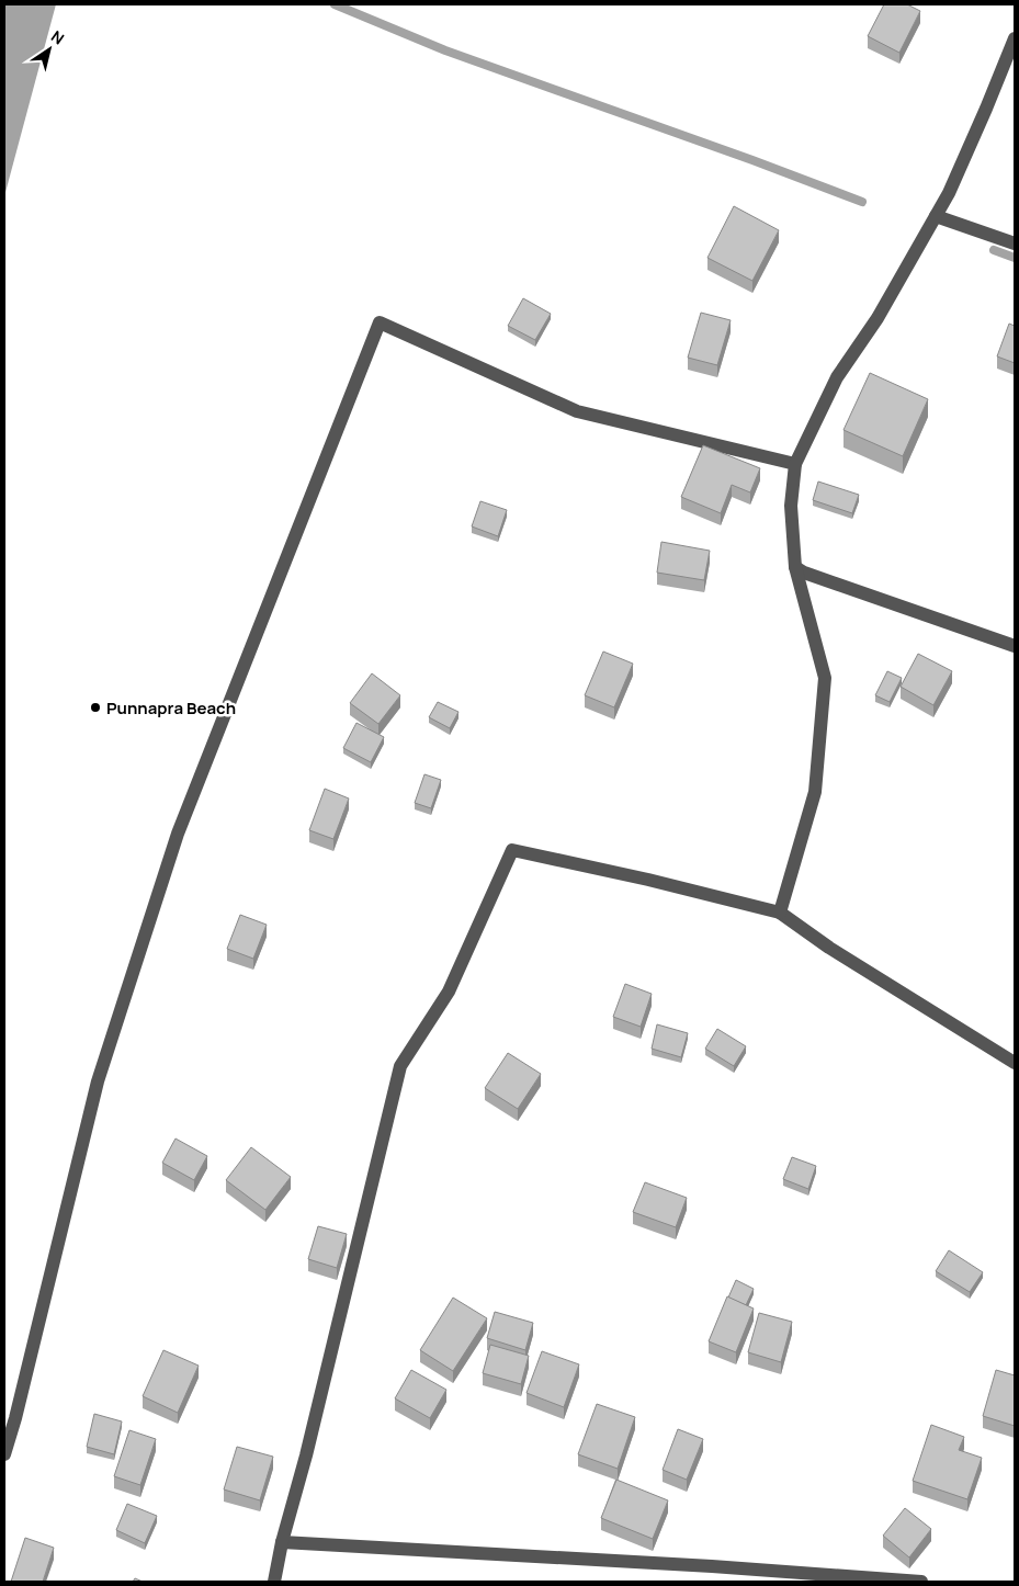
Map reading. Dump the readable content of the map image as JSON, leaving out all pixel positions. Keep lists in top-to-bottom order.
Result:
{
  "places": ["Punnapra Beach"],
  "north": "top right"
}
